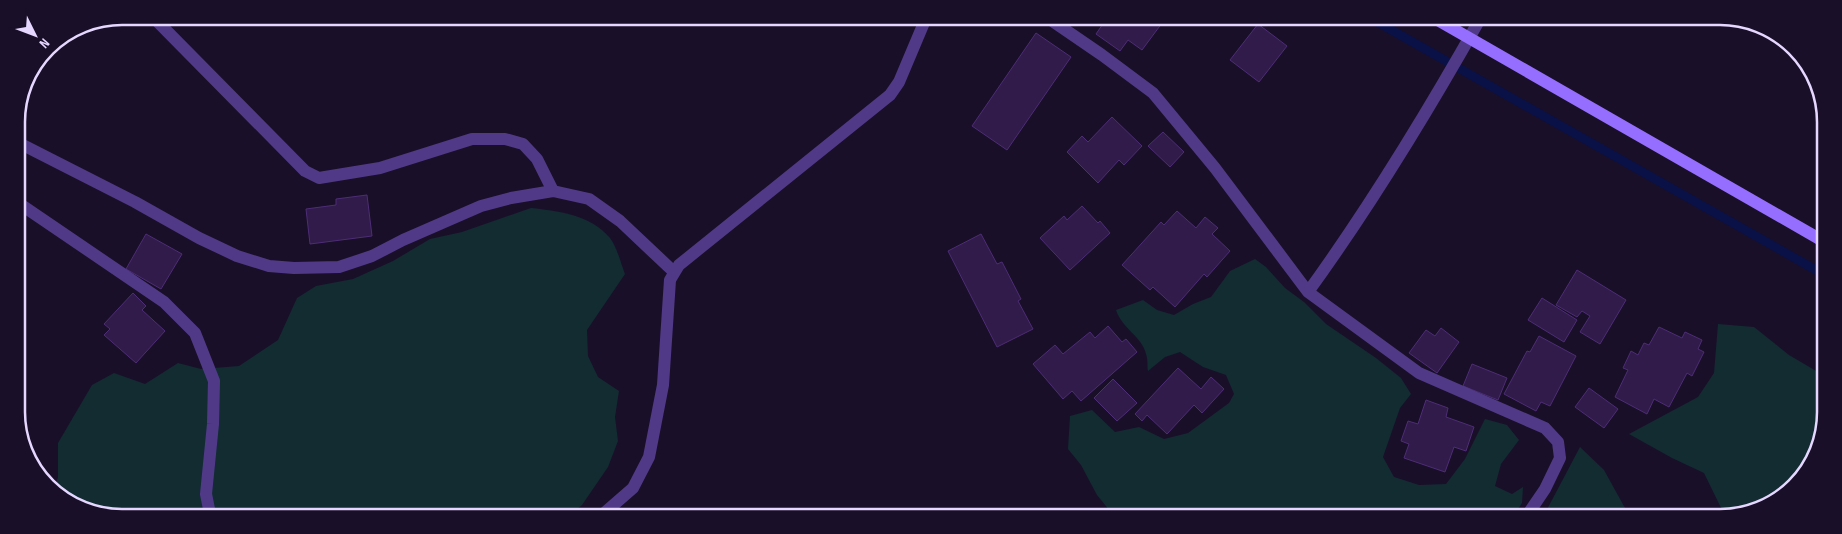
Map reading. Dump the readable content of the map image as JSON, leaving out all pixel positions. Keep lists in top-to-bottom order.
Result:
{
  "north": "bottom right"
}
